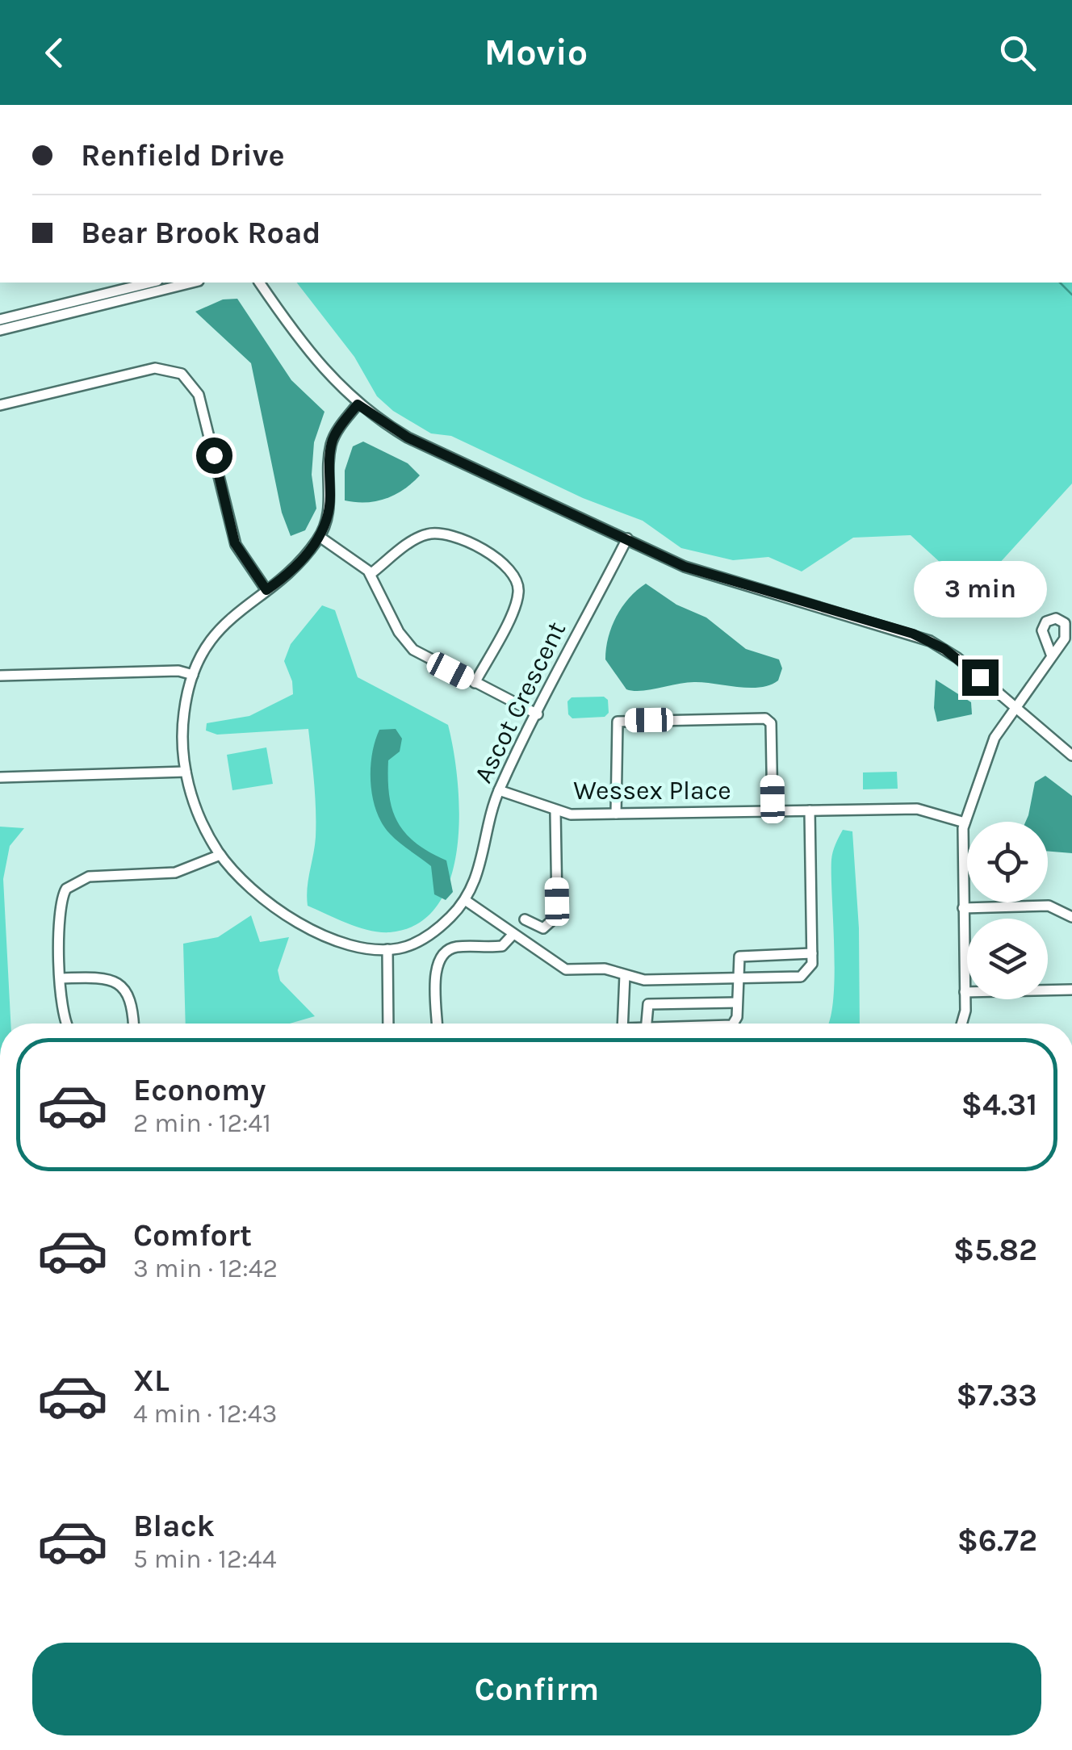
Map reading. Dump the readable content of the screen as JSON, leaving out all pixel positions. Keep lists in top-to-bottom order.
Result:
{
  "streets": {
    "street": ["Ascot Crescent", "Wessex Place"]
  },
  "crossings": [
    ["Ascot Crescent", "Wessex Place"]
  ],
  "page": {
    "header": "Movio",
    "banner": ["Renfield Drive", "Bear Brook Road"],
    "bubble": "3 min",
    "list": [
      {
        "name": "Economy",
        "note": "2 min · 12:41",
        "value": "$4.31"
      },
      {
        "name": "Comfort",
        "note": "3 min · 12:42",
        "value": "$5.82"
      },
      {
        "name": "XL",
        "note": "4 min · 12:43",
        "value": "$7.33"
      },
      {
        "name": "Black",
        "note": "5 min · 12:44",
        "value": "$6.72"
      }
    ],
    "buttons": "Confirm"
  }
}
